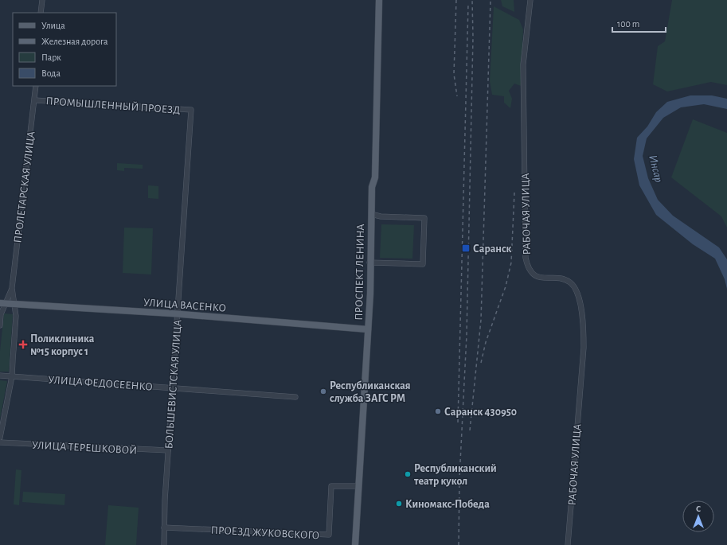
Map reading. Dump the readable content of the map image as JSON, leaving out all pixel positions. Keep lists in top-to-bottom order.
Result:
{
  "streets": {
    "main road": ["ПРОСПЕКТ ЛЕНИНА", "УЛИЦА ВАСЕНКО"],
    "street": [
      "ПРОМЫШЛЕННЫЙ ПРОЕЗД",
      "ПРОЛЕТАРСКАЯ УЛИЦА",
      "РАБОЧАЯ УЛИЦА",
      "УЛИЦА ФЕДОСЕЕНКО",
      "БОЛЬШЕВИСТСКАЯ УЛИЦА",
      "УЛИЦА ТЕРЕШКОВОЙ",
      "ПРОЕЗД ЖУКОВСКОГО"
    ]
  },
  "crossings": [
    ["ПРОМЫШЛЕННЫЙ ПРОЕЗД", "ПРОЛЕТАРСКАЯ УЛИЦА"],
    ["ПРОМЫШЛЕННЫЙ ПРОЕЗД", "БОЛЬШЕВИСТСКАЯ УЛИЦА"],
    ["ПРОЛЕТАРСКАЯ УЛИЦА", "УЛИЦА ВАСЕНКО"],
    ["ПРОЛЕТАРСКАЯ УЛИЦА", "УЛИЦА ФЕДОСЕЕНКО"],
    ["ПРОСПЕКТ ЛЕНИНА", "УЛИЦА ВАСЕНКО"],
    ["ПРОСПЕКТ ЛЕНИНА", "ПРОЕЗД ЖУКОВСКОГО"],
    ["УЛИЦА ВАСЕНКО", "БОЛЬШЕВИСТСКАЯ УЛИЦА"],
    ["УЛИЦА ФЕДОСЕЕНКО", "БОЛЬШЕВИСТСКАЯ УЛИЦА"],
    ["БОЛЬШЕВИСТСКАЯ УЛИЦА", "УЛИЦА ТЕРЕШКОВОЙ"],
    ["БОЛЬШЕВИСТСКАЯ УЛИЦА", "ПРОЕЗД ЖУКОВСКОГО"]
  ],
  "water": ["Инсар"],
  "places": {
    "transit": ["Саранск"],
    "health": ["Поликлиника №15 корпус 1"],
    "other": [
      "Республиканская служба ЗАГС РМ",
      "Саранск 430950",
      "Республиканский театр кукол",
      "Киномакс-Победа"
    ]
  },
  "legend": [
    "Улица",
    "Железная дорога",
    "Парк",
    "Вода"
  ],
  "scale_bar": "100 m",
  "north": "top"
}
